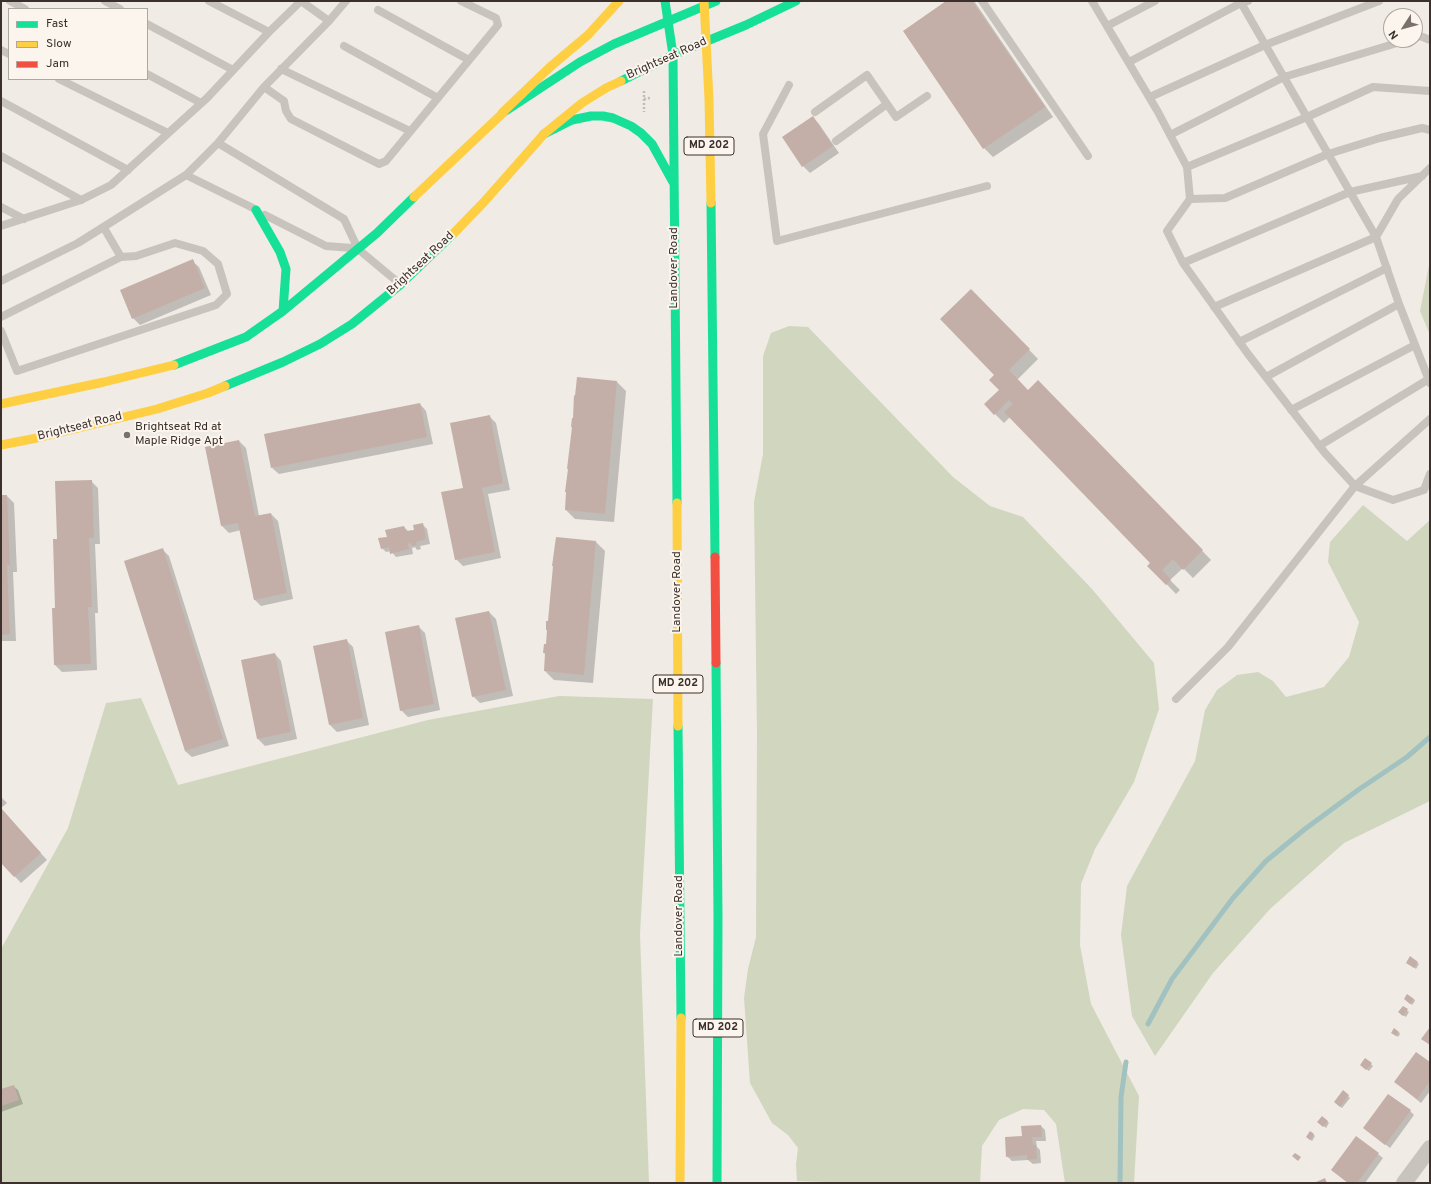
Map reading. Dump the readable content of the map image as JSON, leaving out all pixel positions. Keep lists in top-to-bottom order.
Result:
{
  "streets": {
    "main road": ["Brightseat Road", "MD 202", "Landover Road"]
  },
  "crossings": [
    ["Brightseat Road", "MD 202"],
    ["Brightseat Road", "Landover Road"]
  ],
  "places": ["Brightseat Rd at Maple Ridge Apt"],
  "legend": ["Fast", "Slow", "Jam"],
  "north": "bottom left"
}
